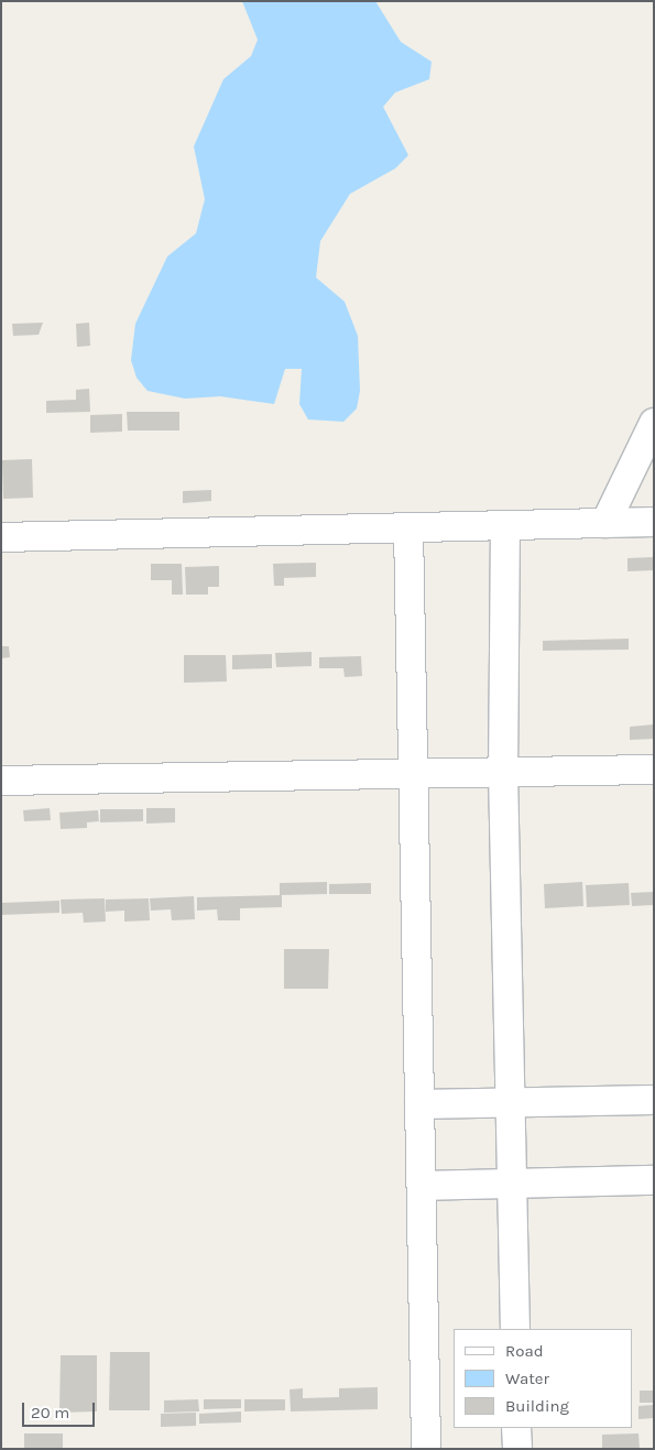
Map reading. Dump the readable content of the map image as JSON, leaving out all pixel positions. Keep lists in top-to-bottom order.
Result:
{
  "legend": ["Road", "Water", "Building"],
  "scale_bar": "20 m"
}
